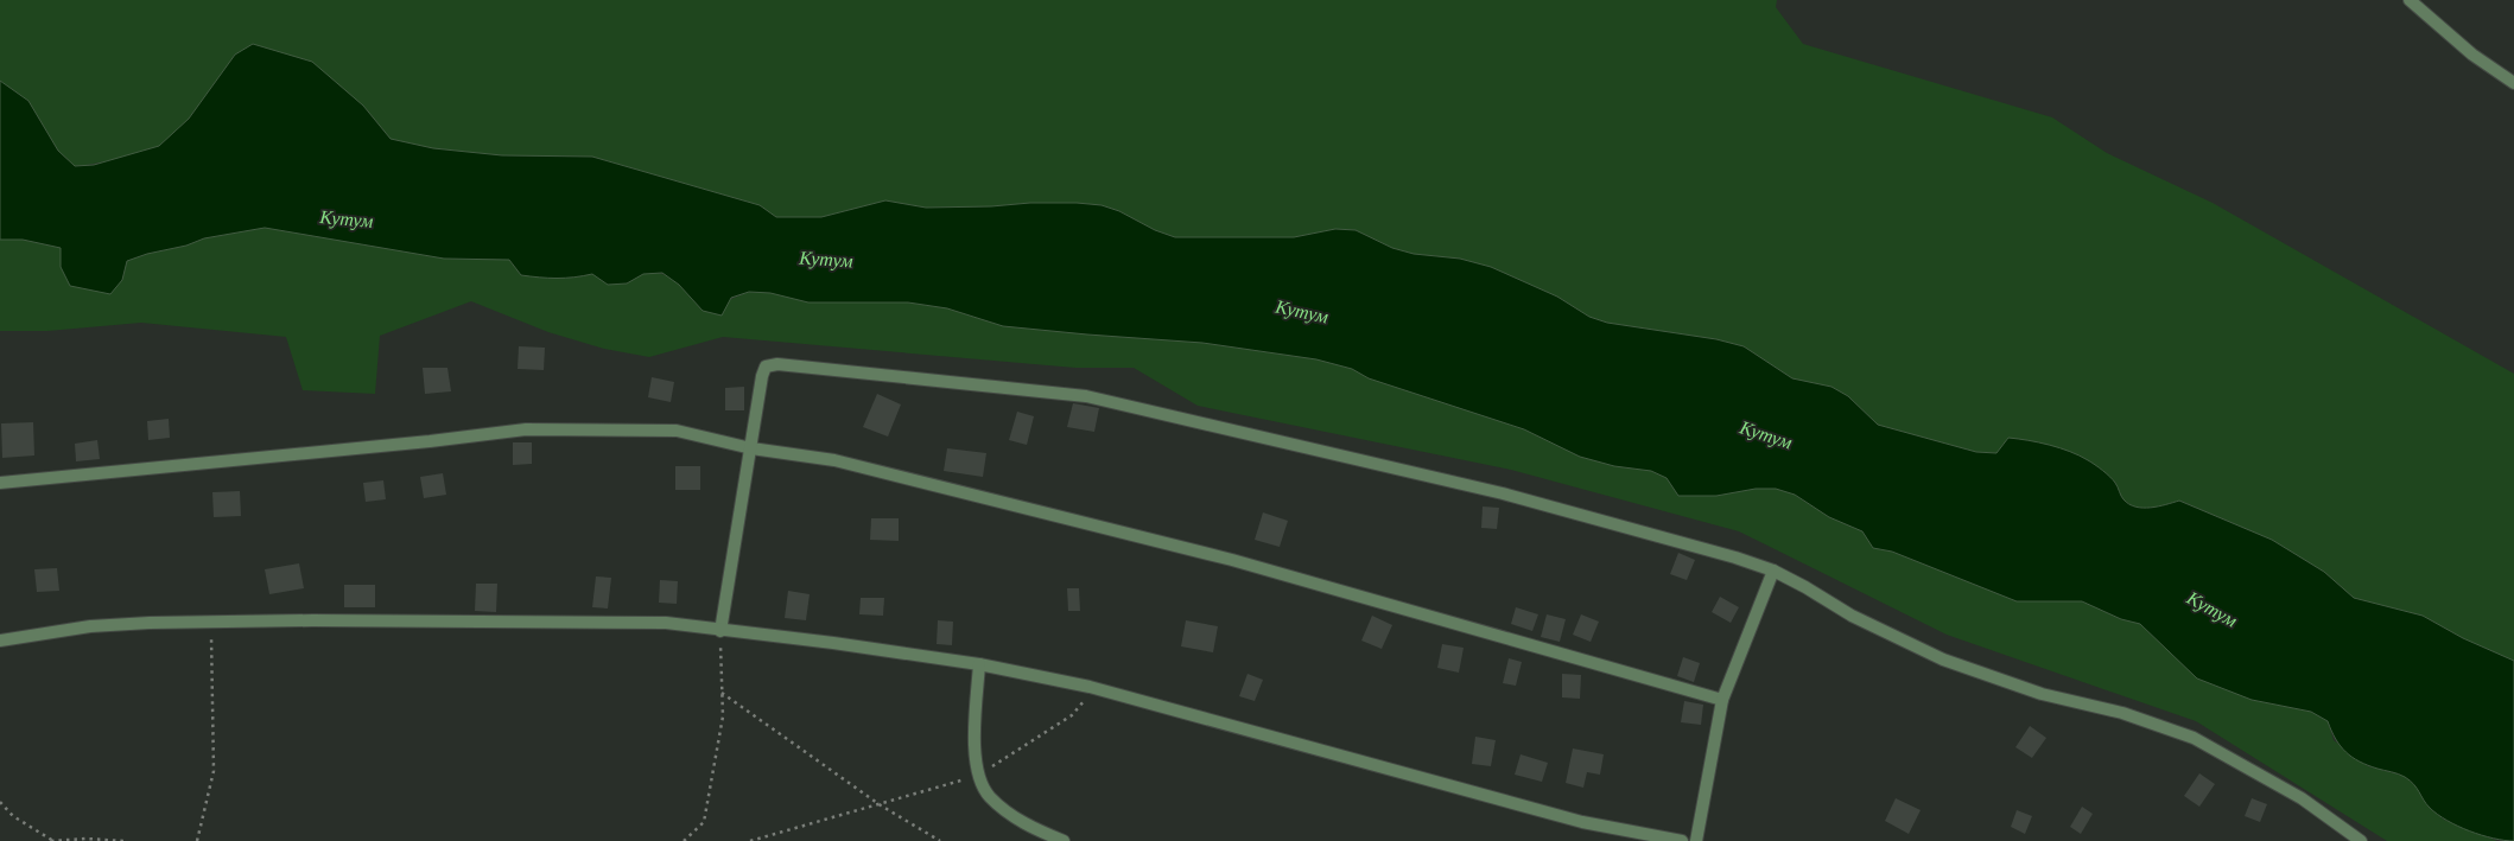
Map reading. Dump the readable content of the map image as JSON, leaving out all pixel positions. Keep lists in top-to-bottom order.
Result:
{
  "water": ["Кутум"]
}
